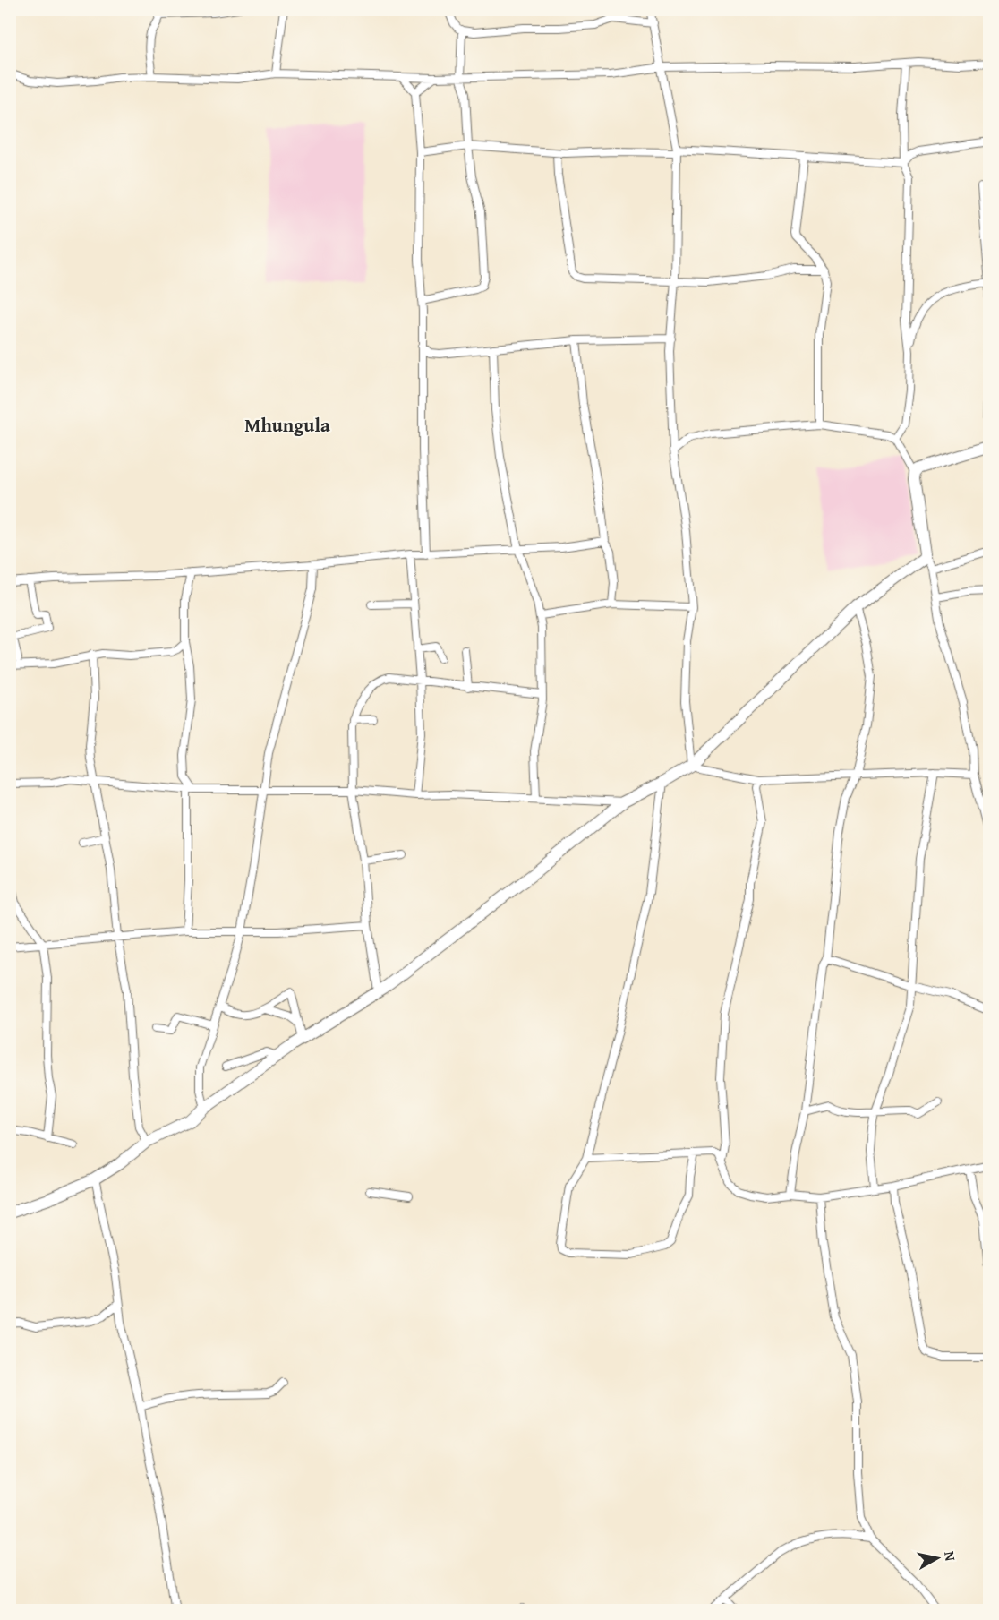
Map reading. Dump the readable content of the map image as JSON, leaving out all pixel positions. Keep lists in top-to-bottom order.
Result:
{
  "districts": ["Mhungula"],
  "north": "right"
}
